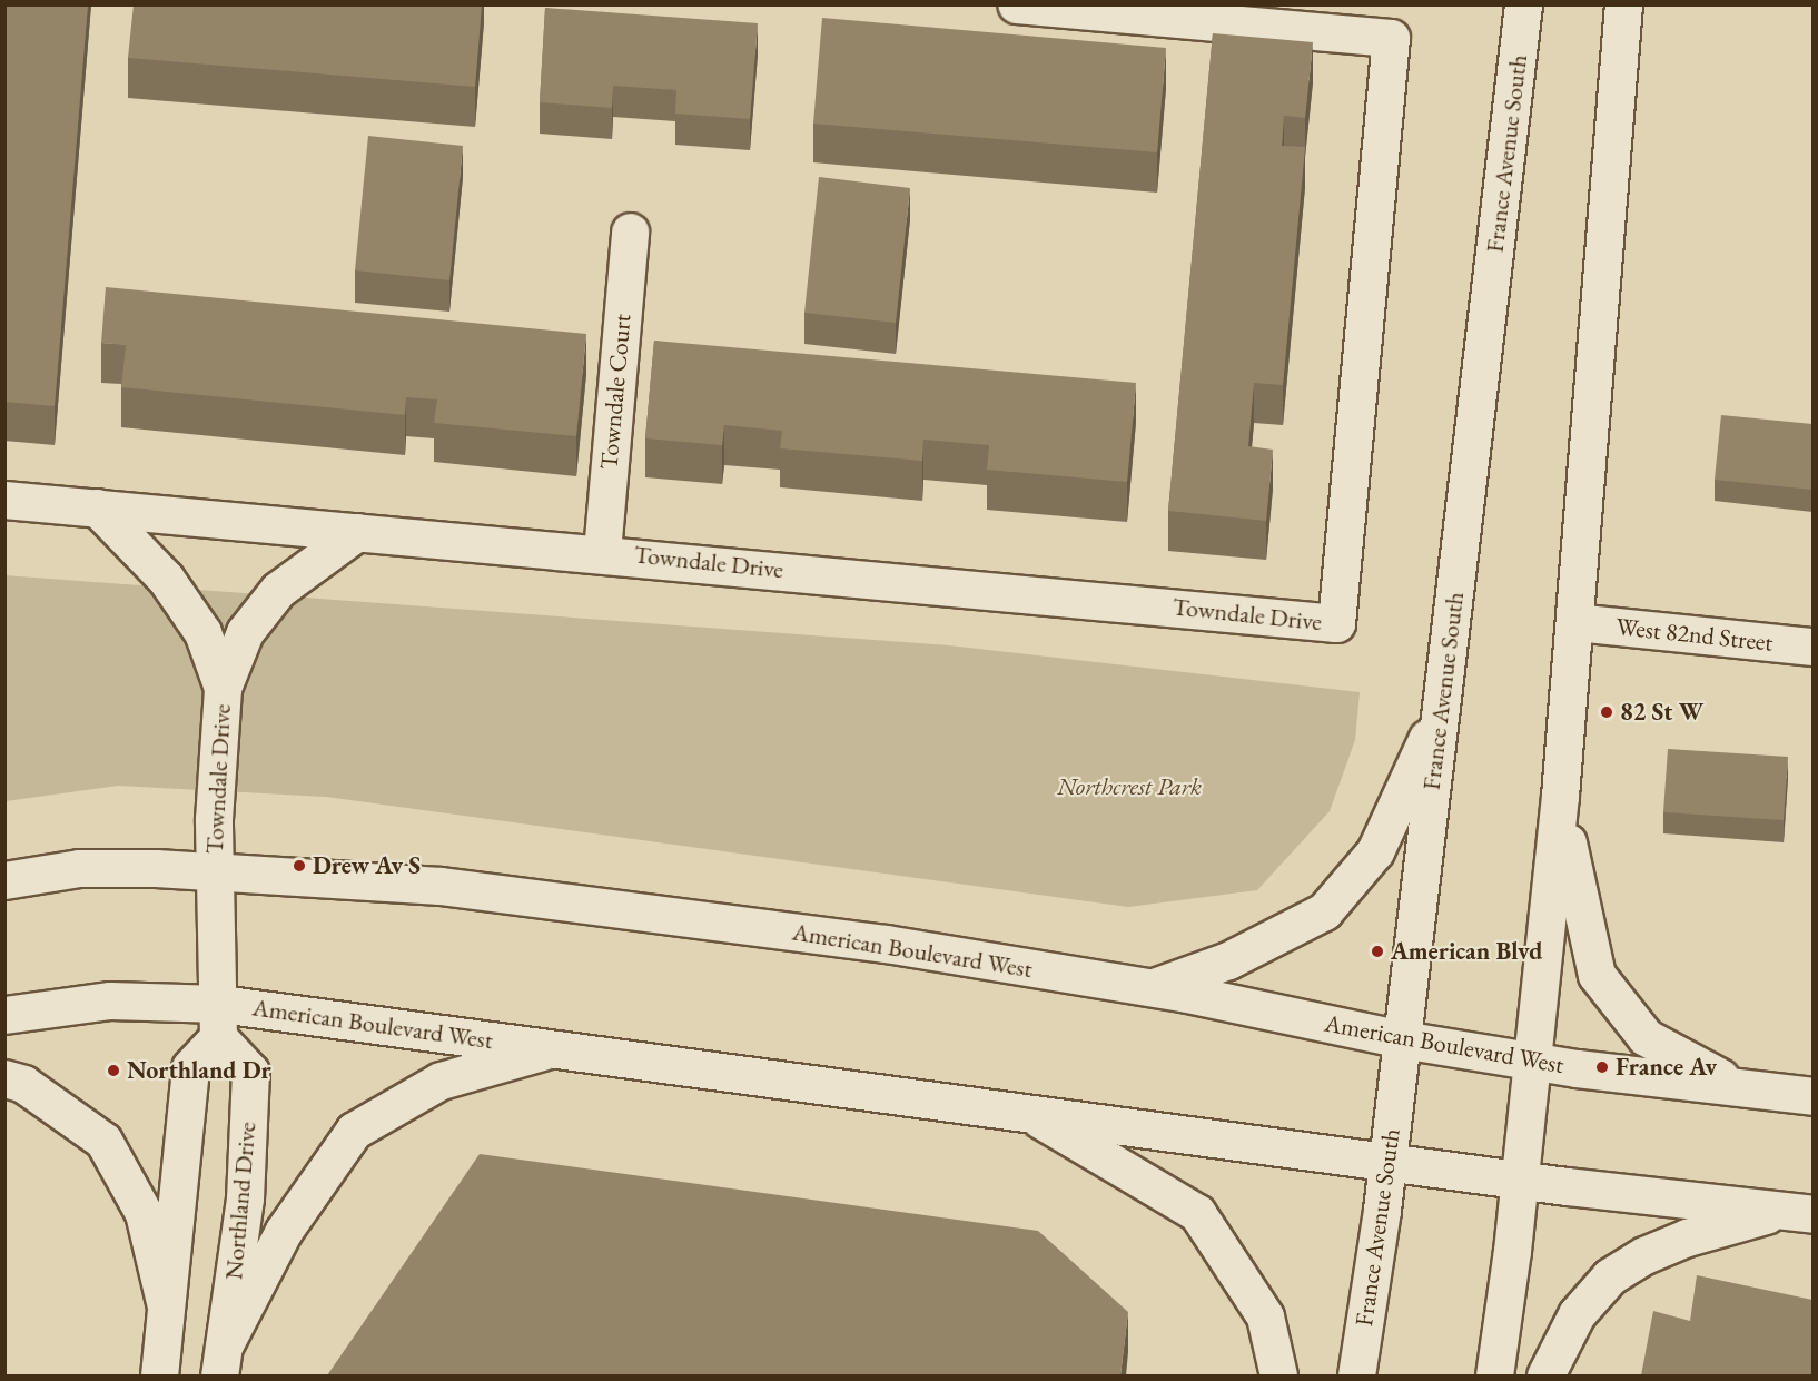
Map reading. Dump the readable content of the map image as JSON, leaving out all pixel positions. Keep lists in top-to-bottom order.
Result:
{
  "streets": {
    "main road": [
      "France Avenue South",
      "Towndale Court",
      "Towndale Drive",
      "West 82nd Street",
      "American Boulevard West",
      "Northland Drive"
    ]
  },
  "crossings": [
    ["France Avenue South", "American Boulevard West"],
    ["Towndale Court", "Towndale Drive"],
    ["Towndale Drive", "American Boulevard West"],
    ["American Boulevard West", "Northland Drive"]
  ],
  "parks": ["Northcrest Park"],
  "places": [
    "82 St W",
    "Drew Av S",
    "American Blvd",
    "France Av",
    "Northland Dr"
  ]
}
